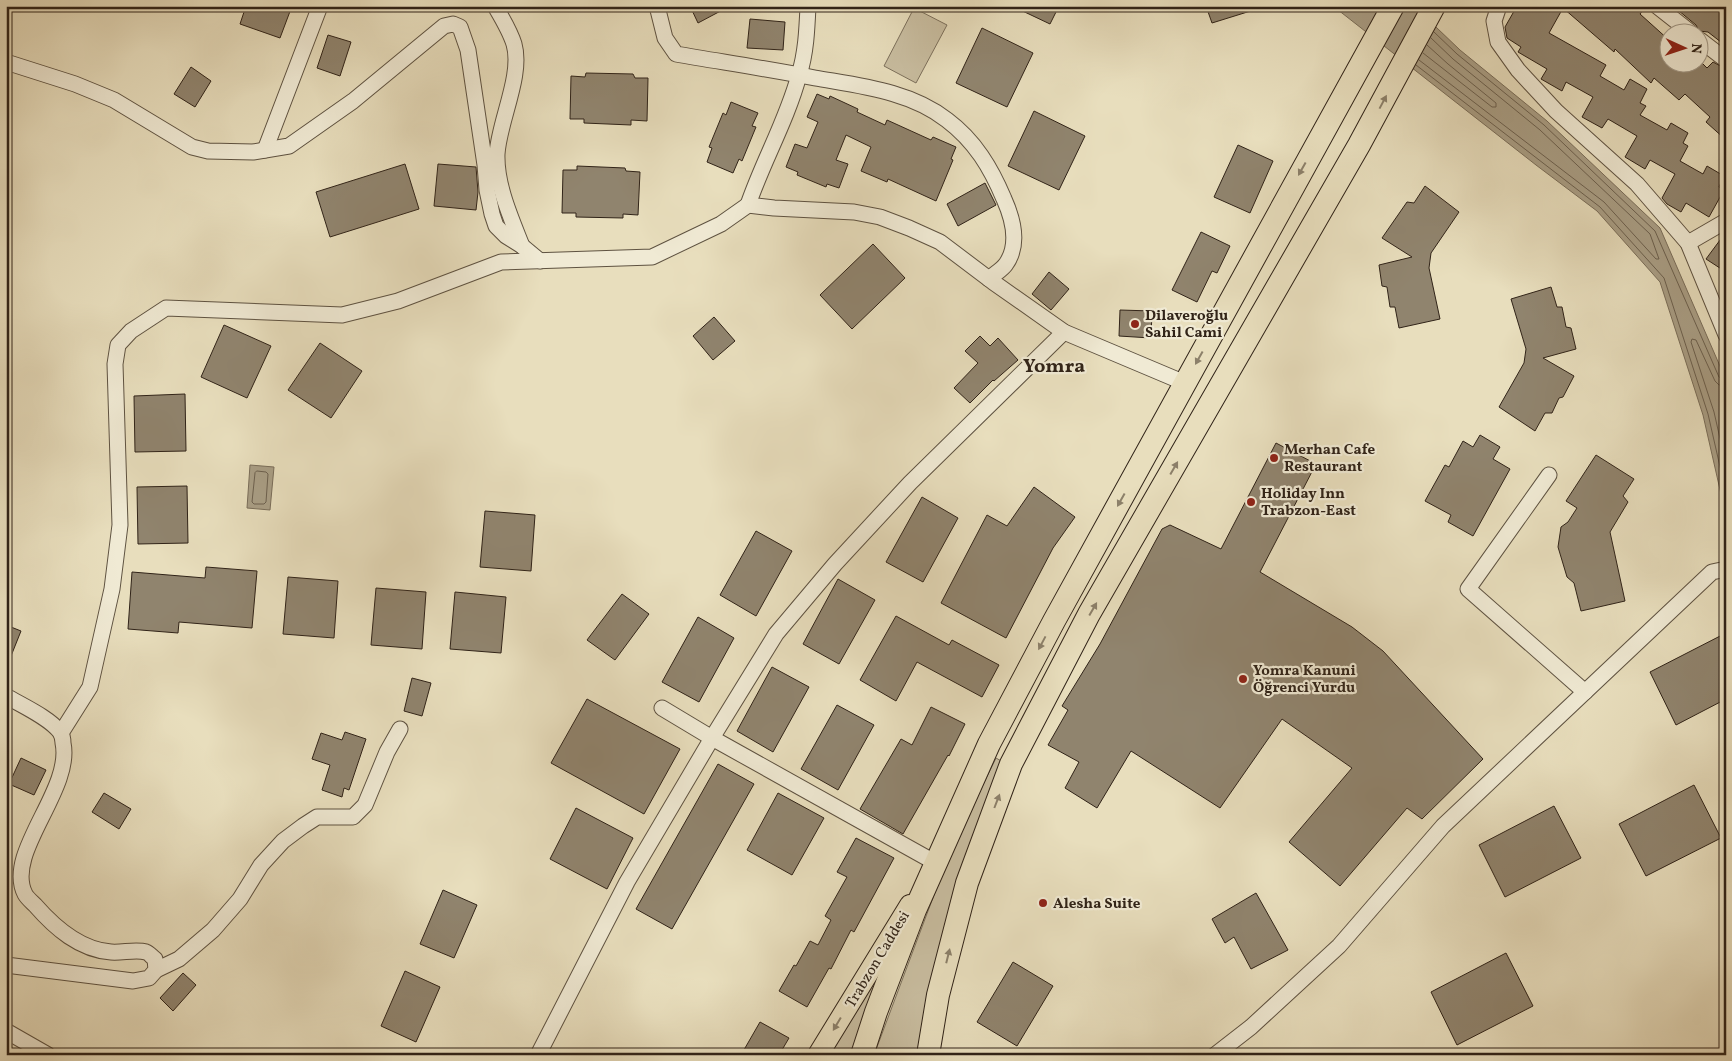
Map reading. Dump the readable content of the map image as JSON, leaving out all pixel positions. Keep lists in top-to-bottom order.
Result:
{
  "streets": {
    "main road": ["Trabzon Caddesi"]
  },
  "one_way": ["Trabzon Caddesi"],
  "districts": ["Yomra"],
  "places": [
    "Dilaveroğlu Sahil Cami",
    "Merhan Cafe Restaurant",
    "Holiday Inn Trabzon-East",
    "Yomra Kanuni Öğrenci Yurdu",
    "Alesha Suite"
  ],
  "north": "right"
}
